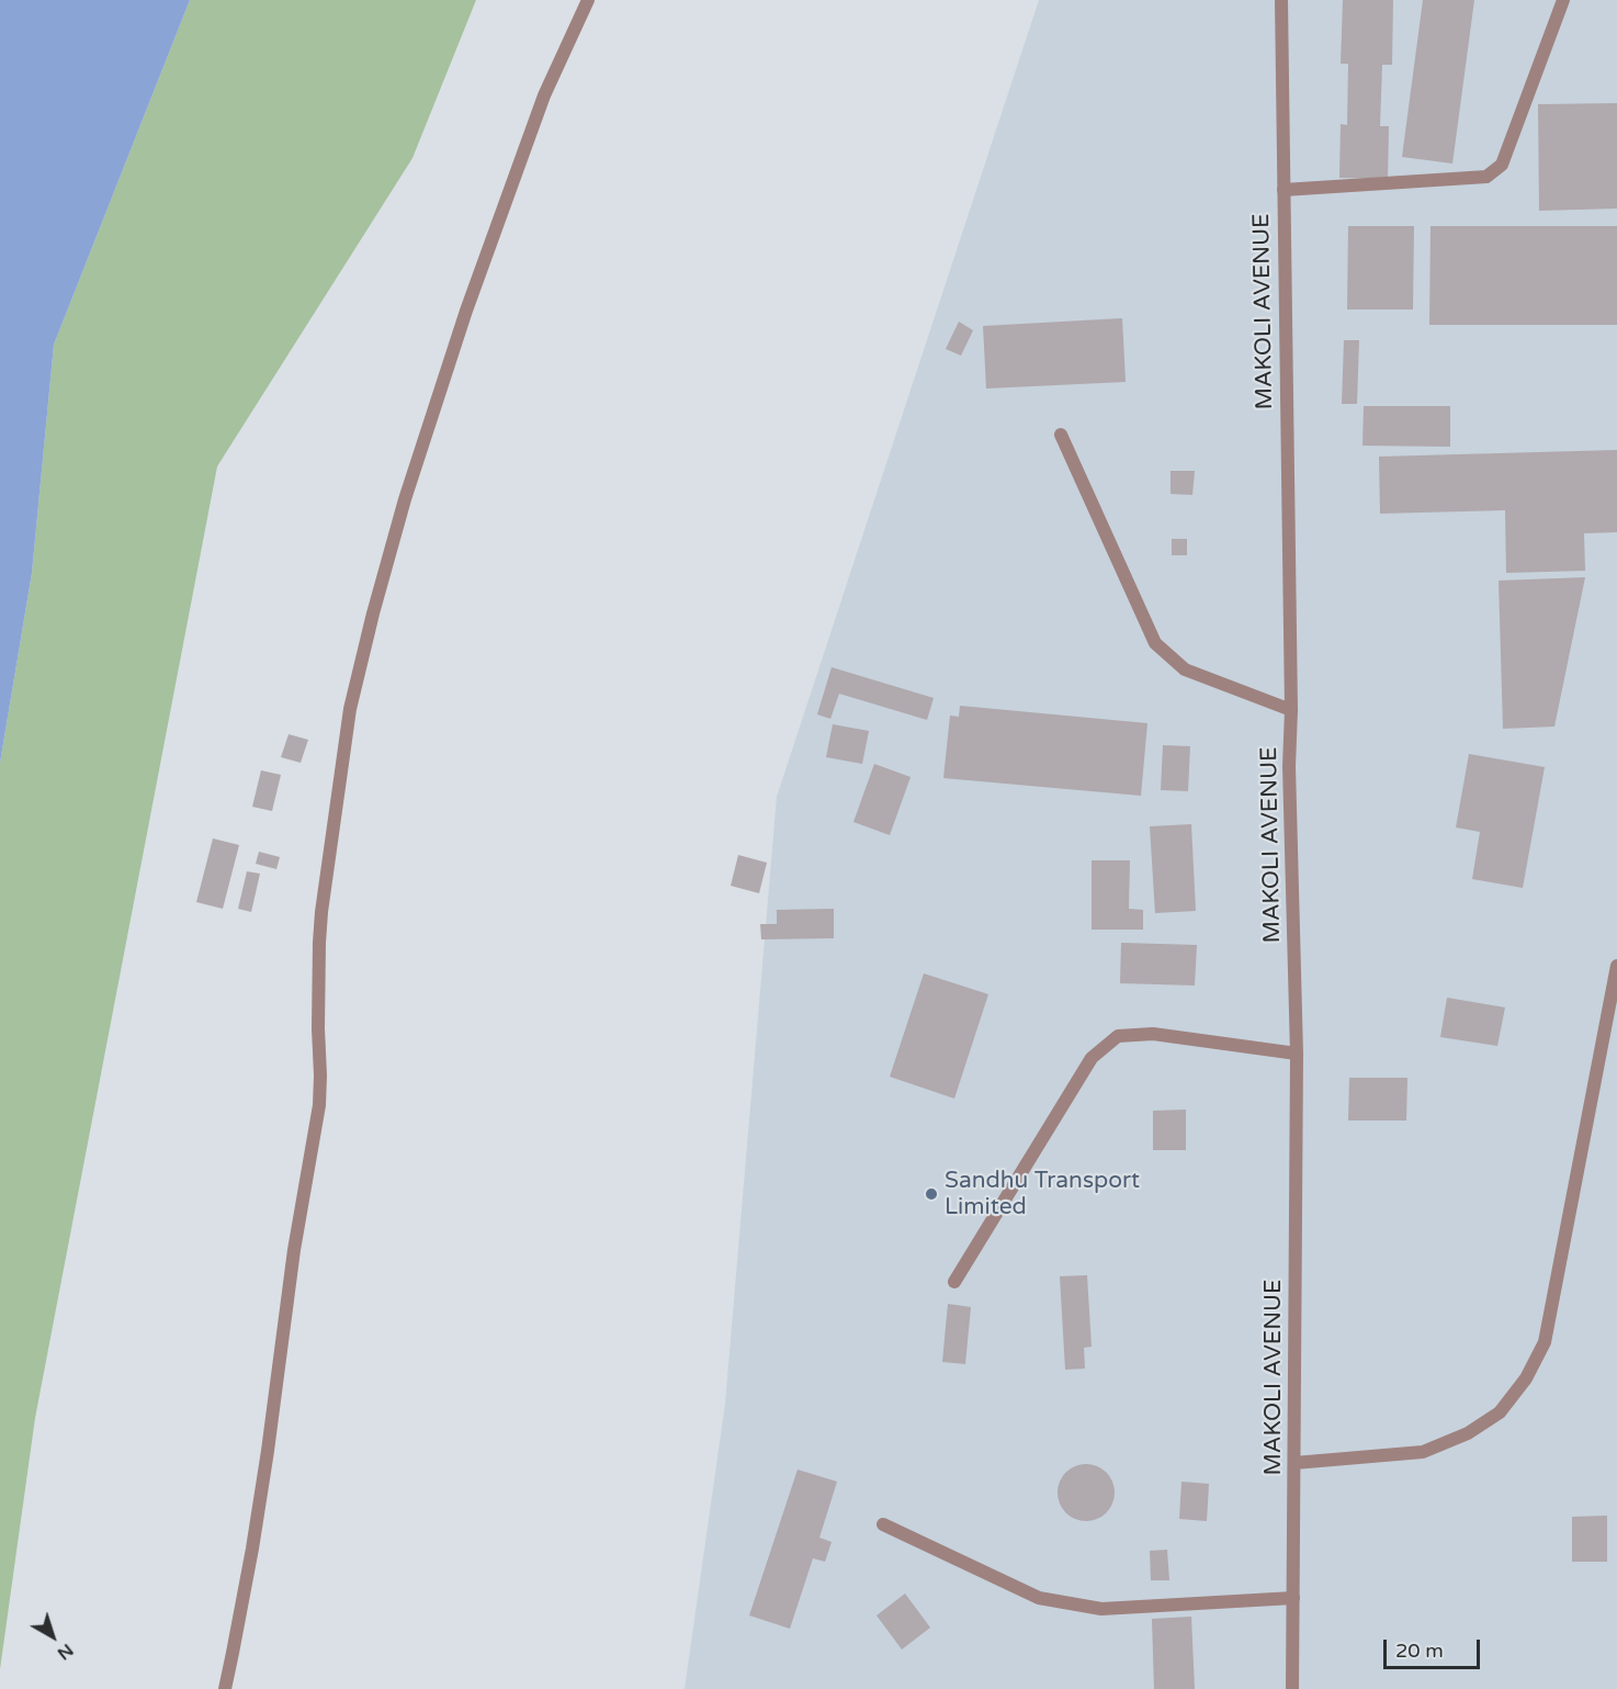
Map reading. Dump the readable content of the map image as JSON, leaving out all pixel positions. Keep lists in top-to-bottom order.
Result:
{
  "streets": {
    "street": ["MAKOLI AVENUE"]
  },
  "places": ["Sandhu Transport Limited"],
  "scale_bar": "20 m",
  "north": "bottom right"
}
